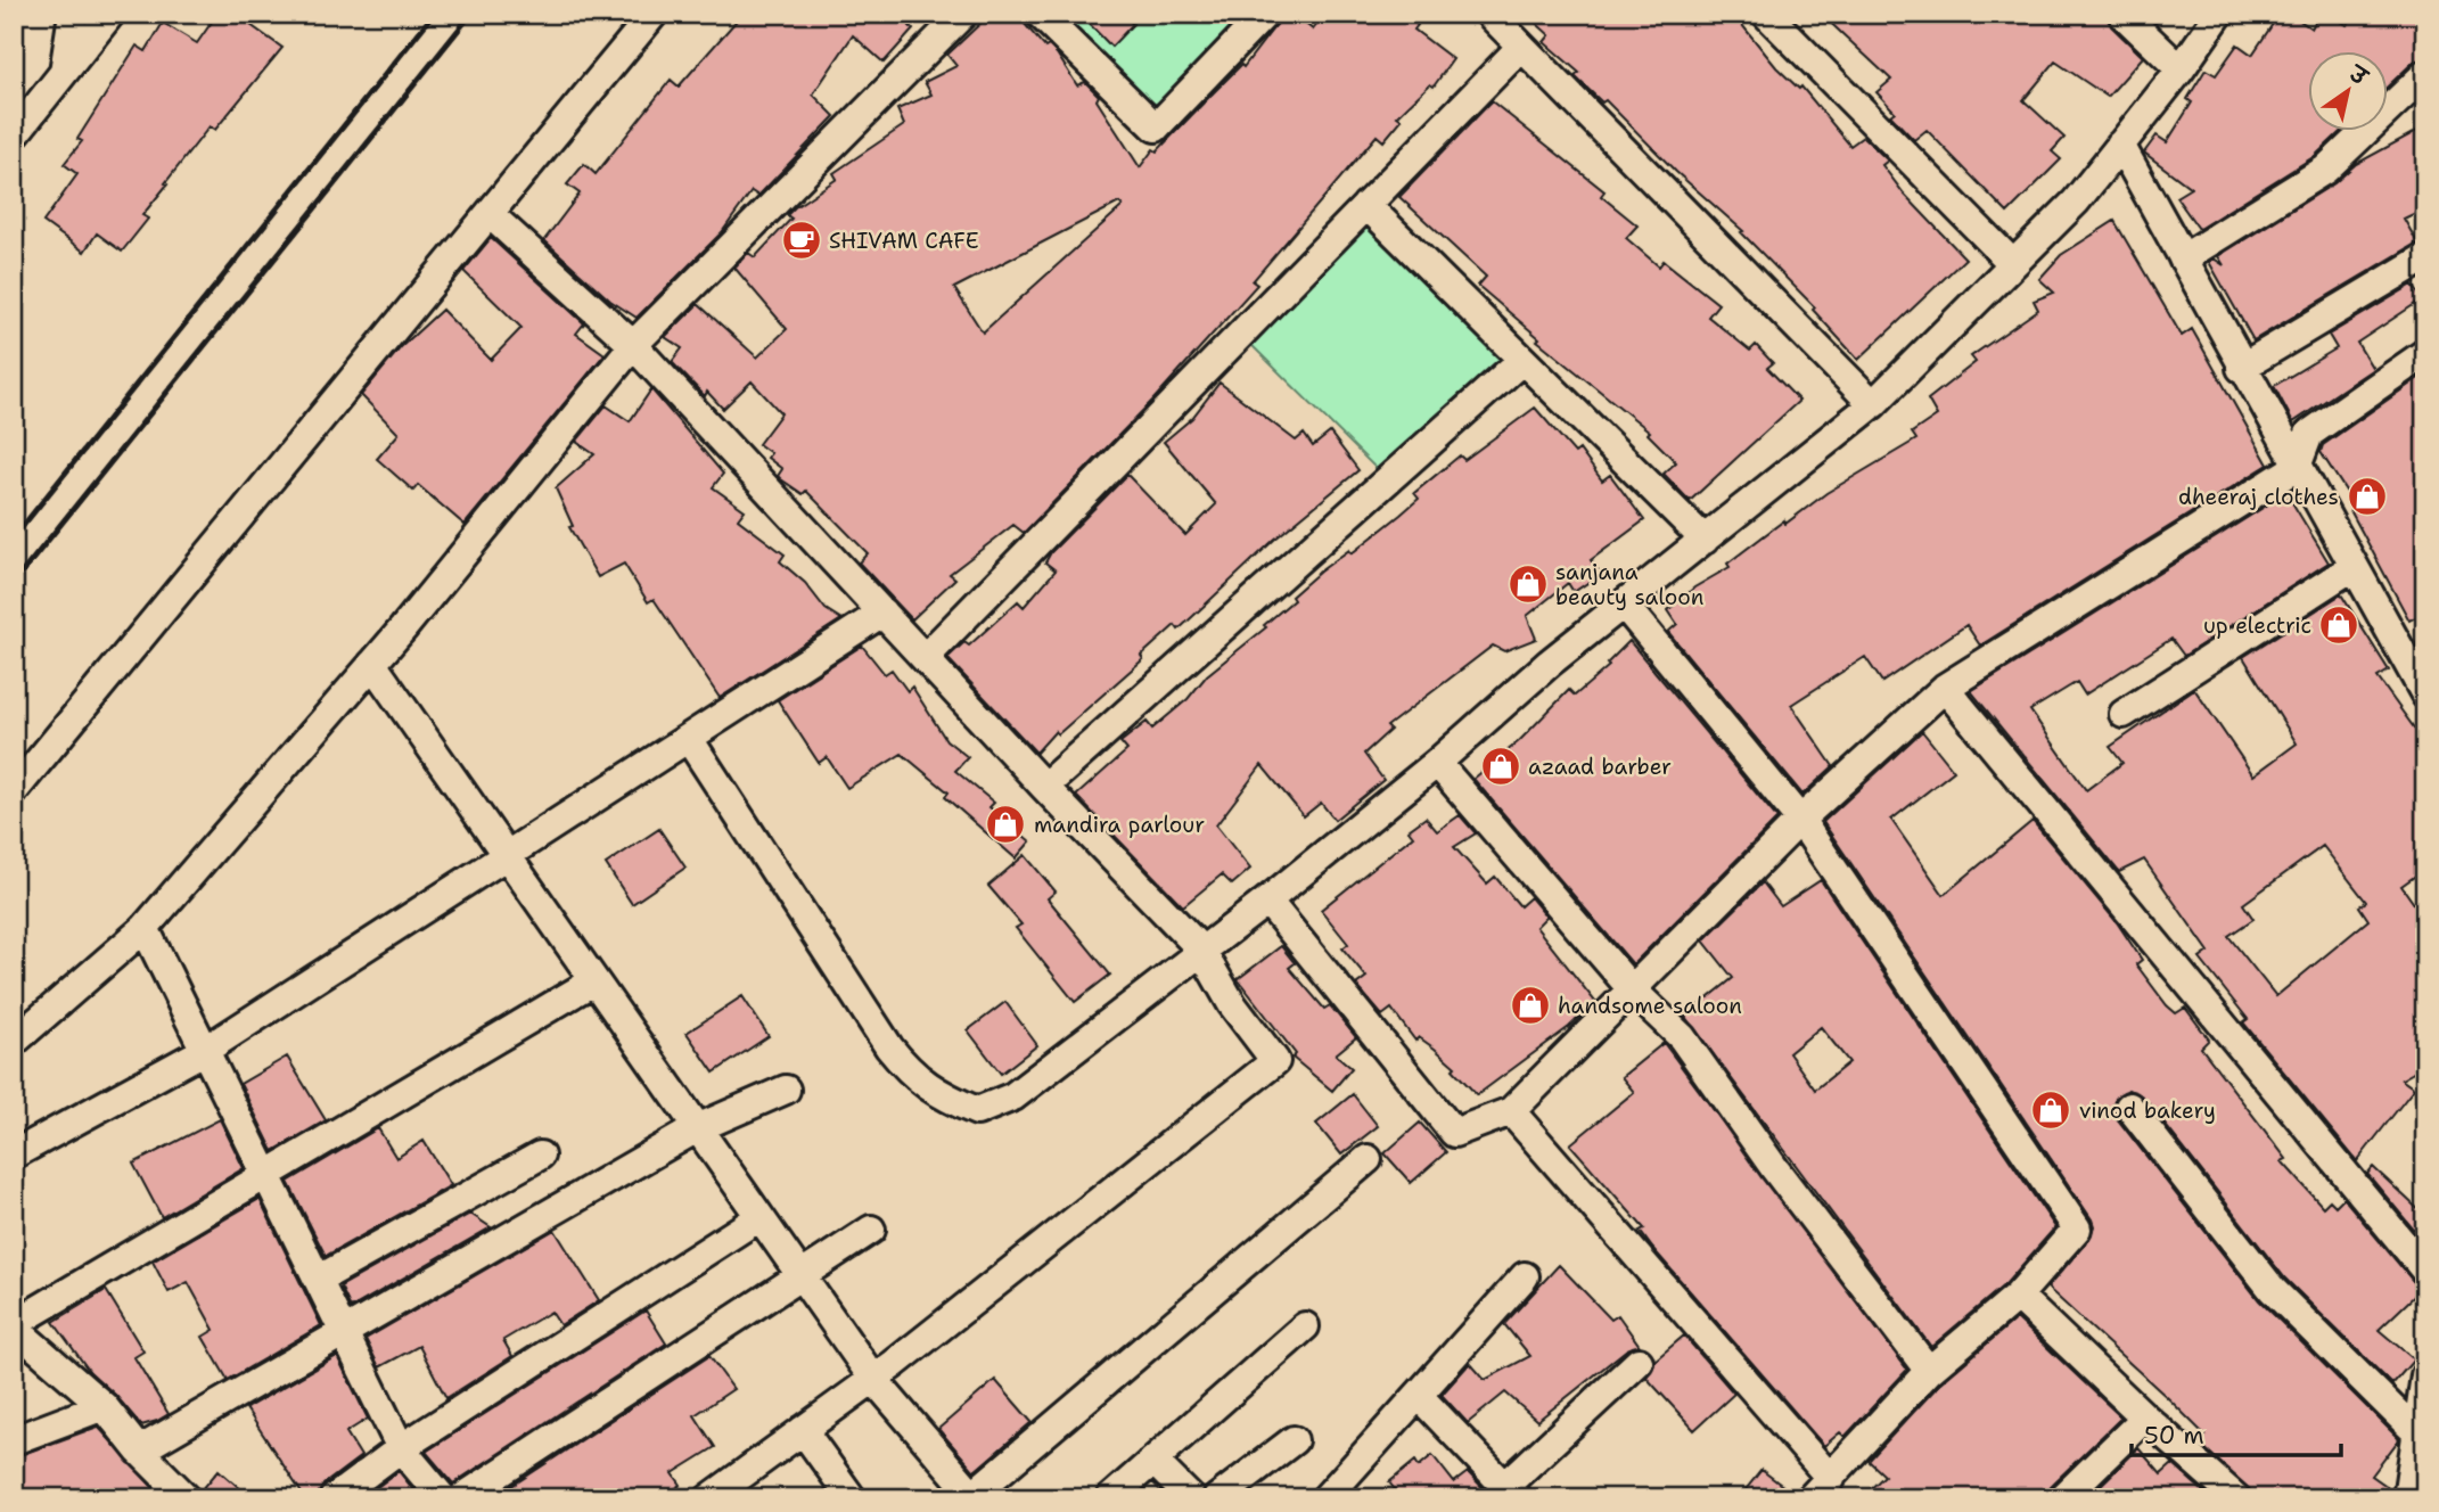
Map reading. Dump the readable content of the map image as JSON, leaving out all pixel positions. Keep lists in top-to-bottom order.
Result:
{
  "places": {
    "cafe": ["SHIVAM CAFE"],
    "shop": [
      "dheeraj clothes",
      "sanjana beauty saloon",
      "up electric",
      "azaad barber",
      "mandira parlour",
      "handsome saloon",
      "vinod bakery"
    ]
  },
  "scale_bar": "50 m",
  "north": "top right"
}
